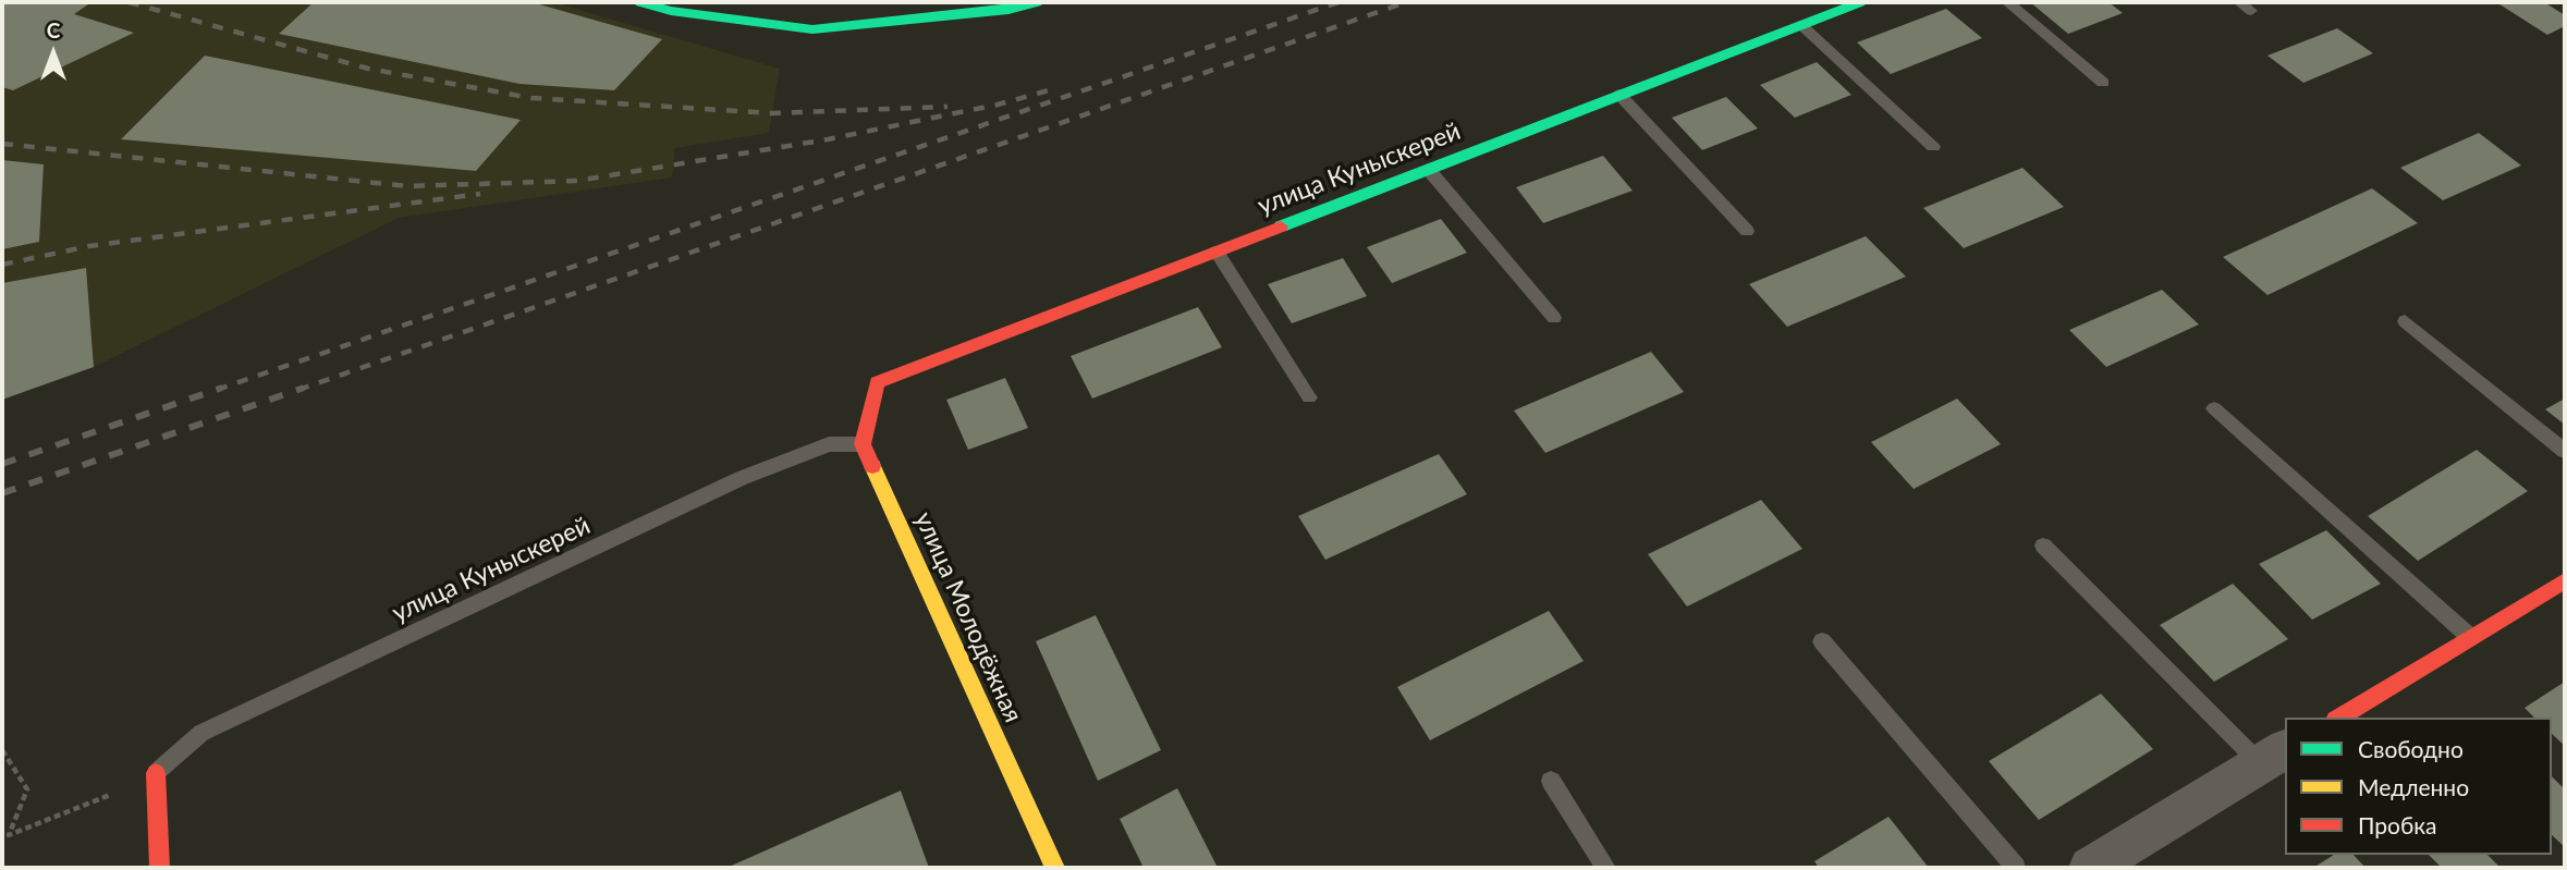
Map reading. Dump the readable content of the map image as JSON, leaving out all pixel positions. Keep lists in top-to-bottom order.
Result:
{
  "streets": {
    "street": ["улица Куныскерей", "улица Молодёжная"]
  },
  "crossings": [
    ["улица Куныскерей", "улица Молодёжная"]
  ],
  "legend": ["Свободно", "Медленно", "Пробка"],
  "north": "top"
}
